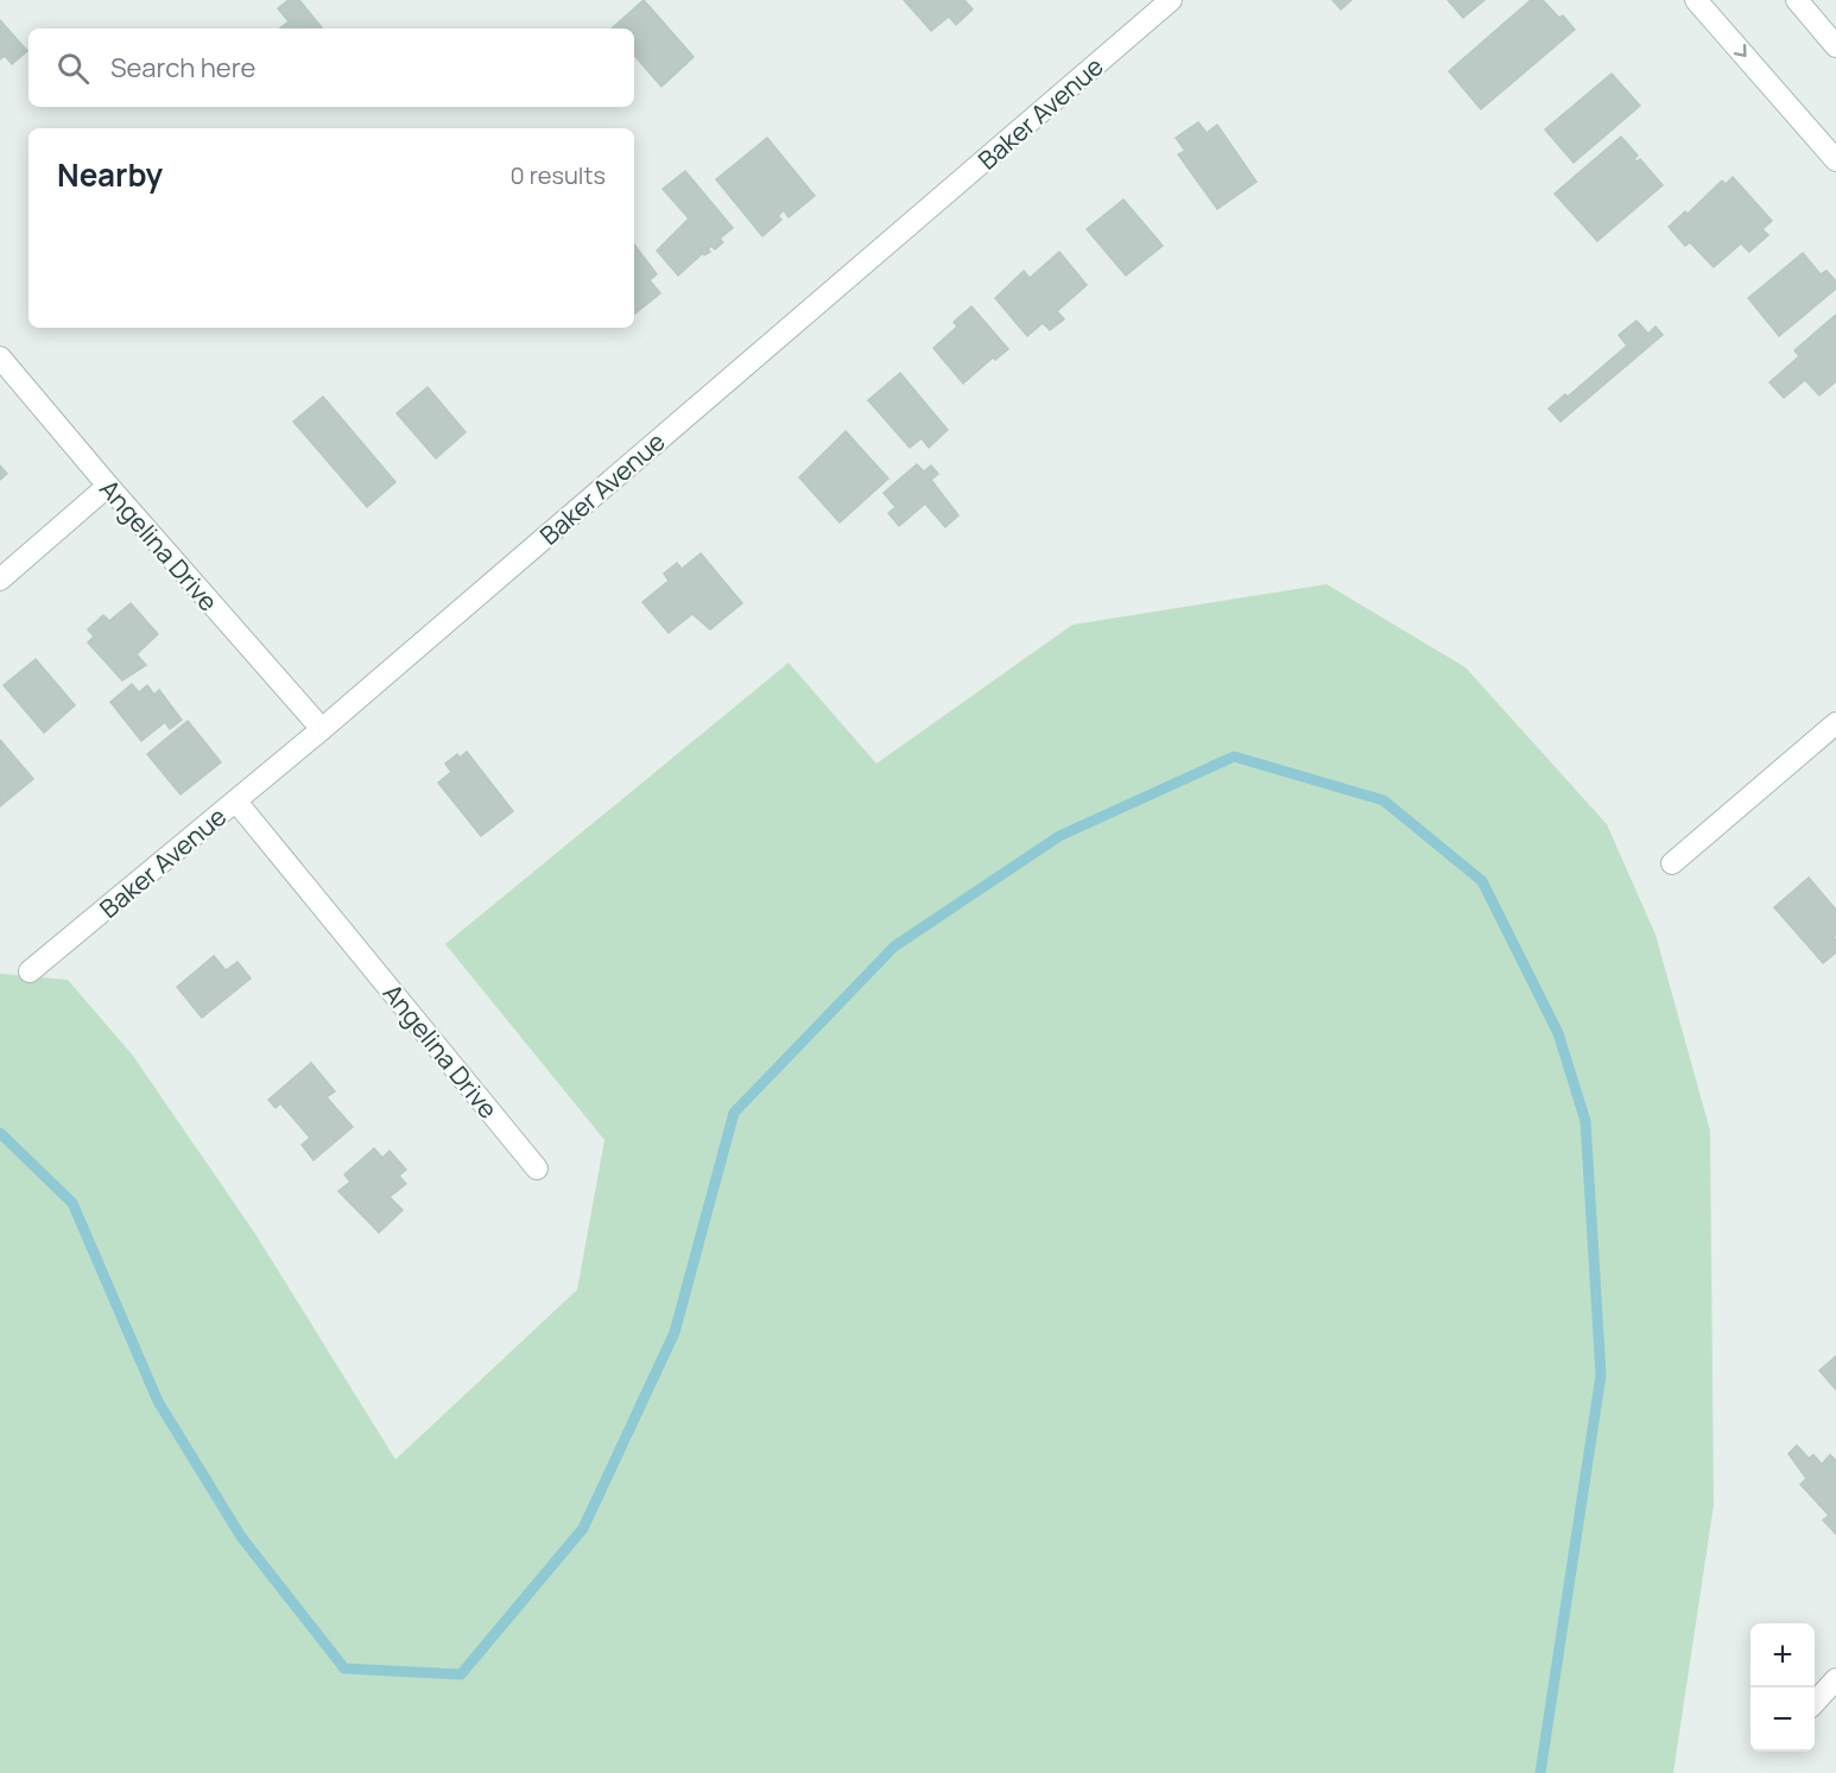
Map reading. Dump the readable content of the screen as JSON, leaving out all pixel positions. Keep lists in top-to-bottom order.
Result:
{
  "streets": {
    "street": ["Baker Avenue", "Angelina Drive"]
  },
  "crossings": [
    ["Baker Avenue", "Angelina Drive"]
  ],
  "page": {
    "search": "Search here",
    "heading": ["Nearby", "0 results"],
    "map_buttons": ["+", "−"]
  }
}
